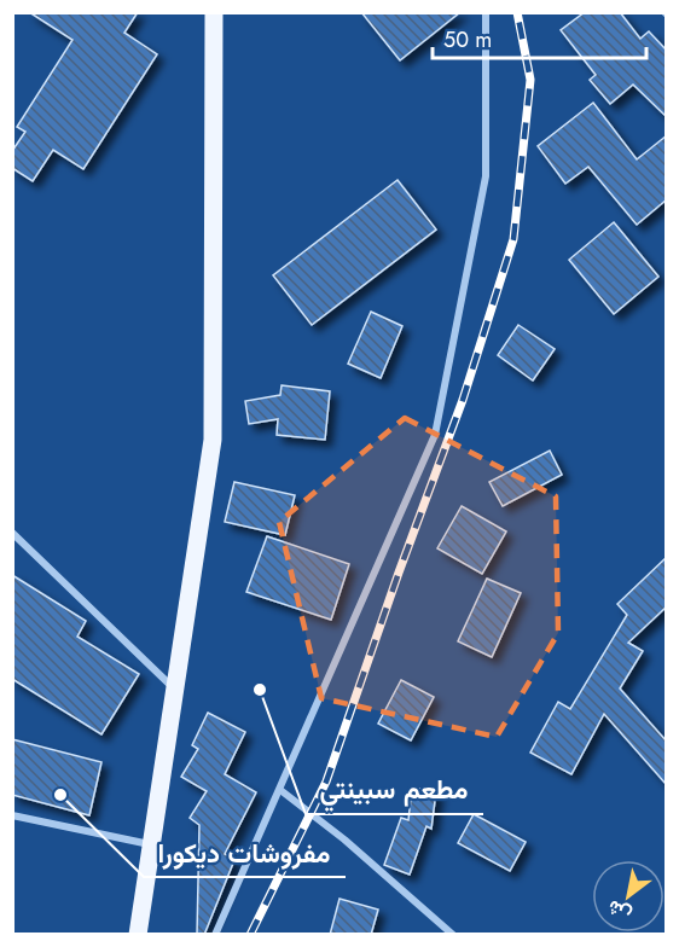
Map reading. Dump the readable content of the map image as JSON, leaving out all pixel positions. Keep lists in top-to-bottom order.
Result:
{
  "places": ["مطعم سبينتي", "مفروشات ديكورا"],
  "scale_bar": "50 m",
  "north": "bottom left"
}
